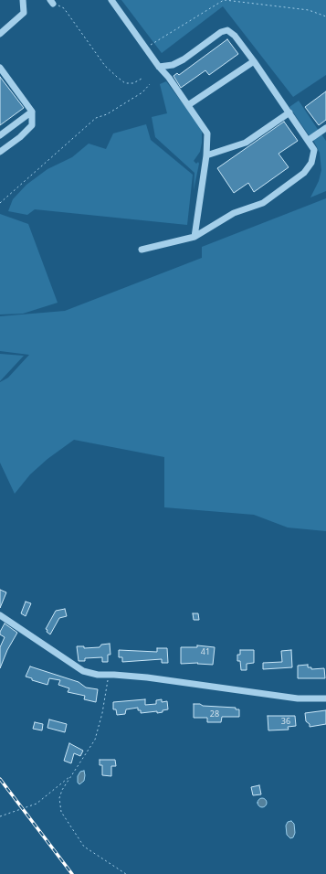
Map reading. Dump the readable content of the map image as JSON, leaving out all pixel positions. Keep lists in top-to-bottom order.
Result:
{
  "house_numbers": ["41", "28", "36"]
}
